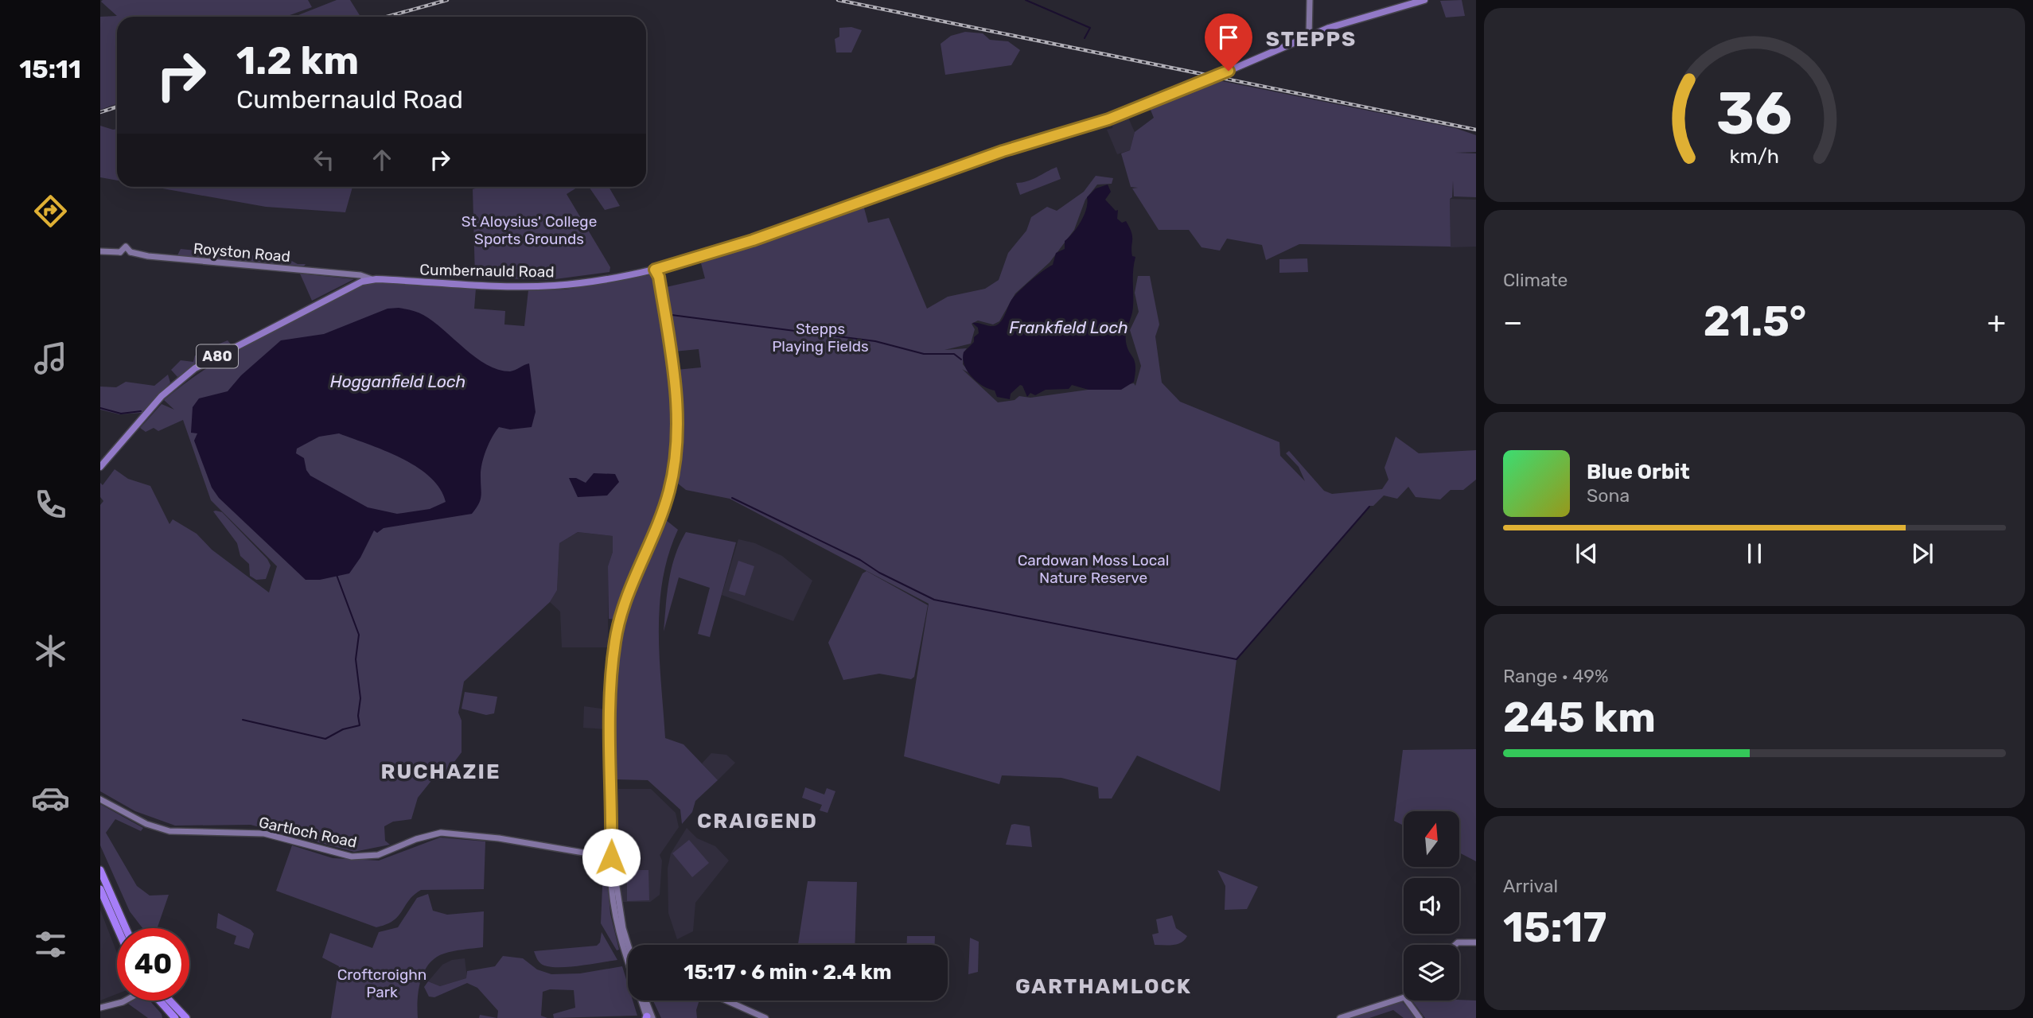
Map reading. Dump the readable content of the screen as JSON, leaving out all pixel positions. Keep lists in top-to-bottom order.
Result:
{
  "streets": {
    "main road": ["Cumbernauld Road", "A80"],
    "street": ["Royston Road", "Gartloch Road"]
  },
  "crossings": [
    ["Royston Road", "Cumbernauld Road"]
  ],
  "districts": [
    "STEPPS",
    "RUCHAZIE",
    "CRAIGEND",
    "GARTHAMLOCK"
  ],
  "water": ["Frankfield Loch", "Hogganfield Loch"],
  "parks": [
    "St Aloysius' College Sports Grounds",
    "Stepps Playing Fields",
    "Cardowan Moss Local Nature Reserve",
    "Croftcroighn Park"
  ],
  "north": "top",
  "page": {
    "tabs": "15:11",
    "turn": ["1.2 km", "Cumbernauld Road"],
    "tile": [
      "Climate",
      ["Range · 49%", "245 km"],
      ["Arrival", "15:17"]
    ],
    "heat": ["−", "21.5°", "+"],
    "song": ["Blue Orbit", "Sona"],
    "limit": "40",
    "trip": "15:17 · 6 min · 2.4 km",
    "gauge": ["36", "km/h"]
  }
}
